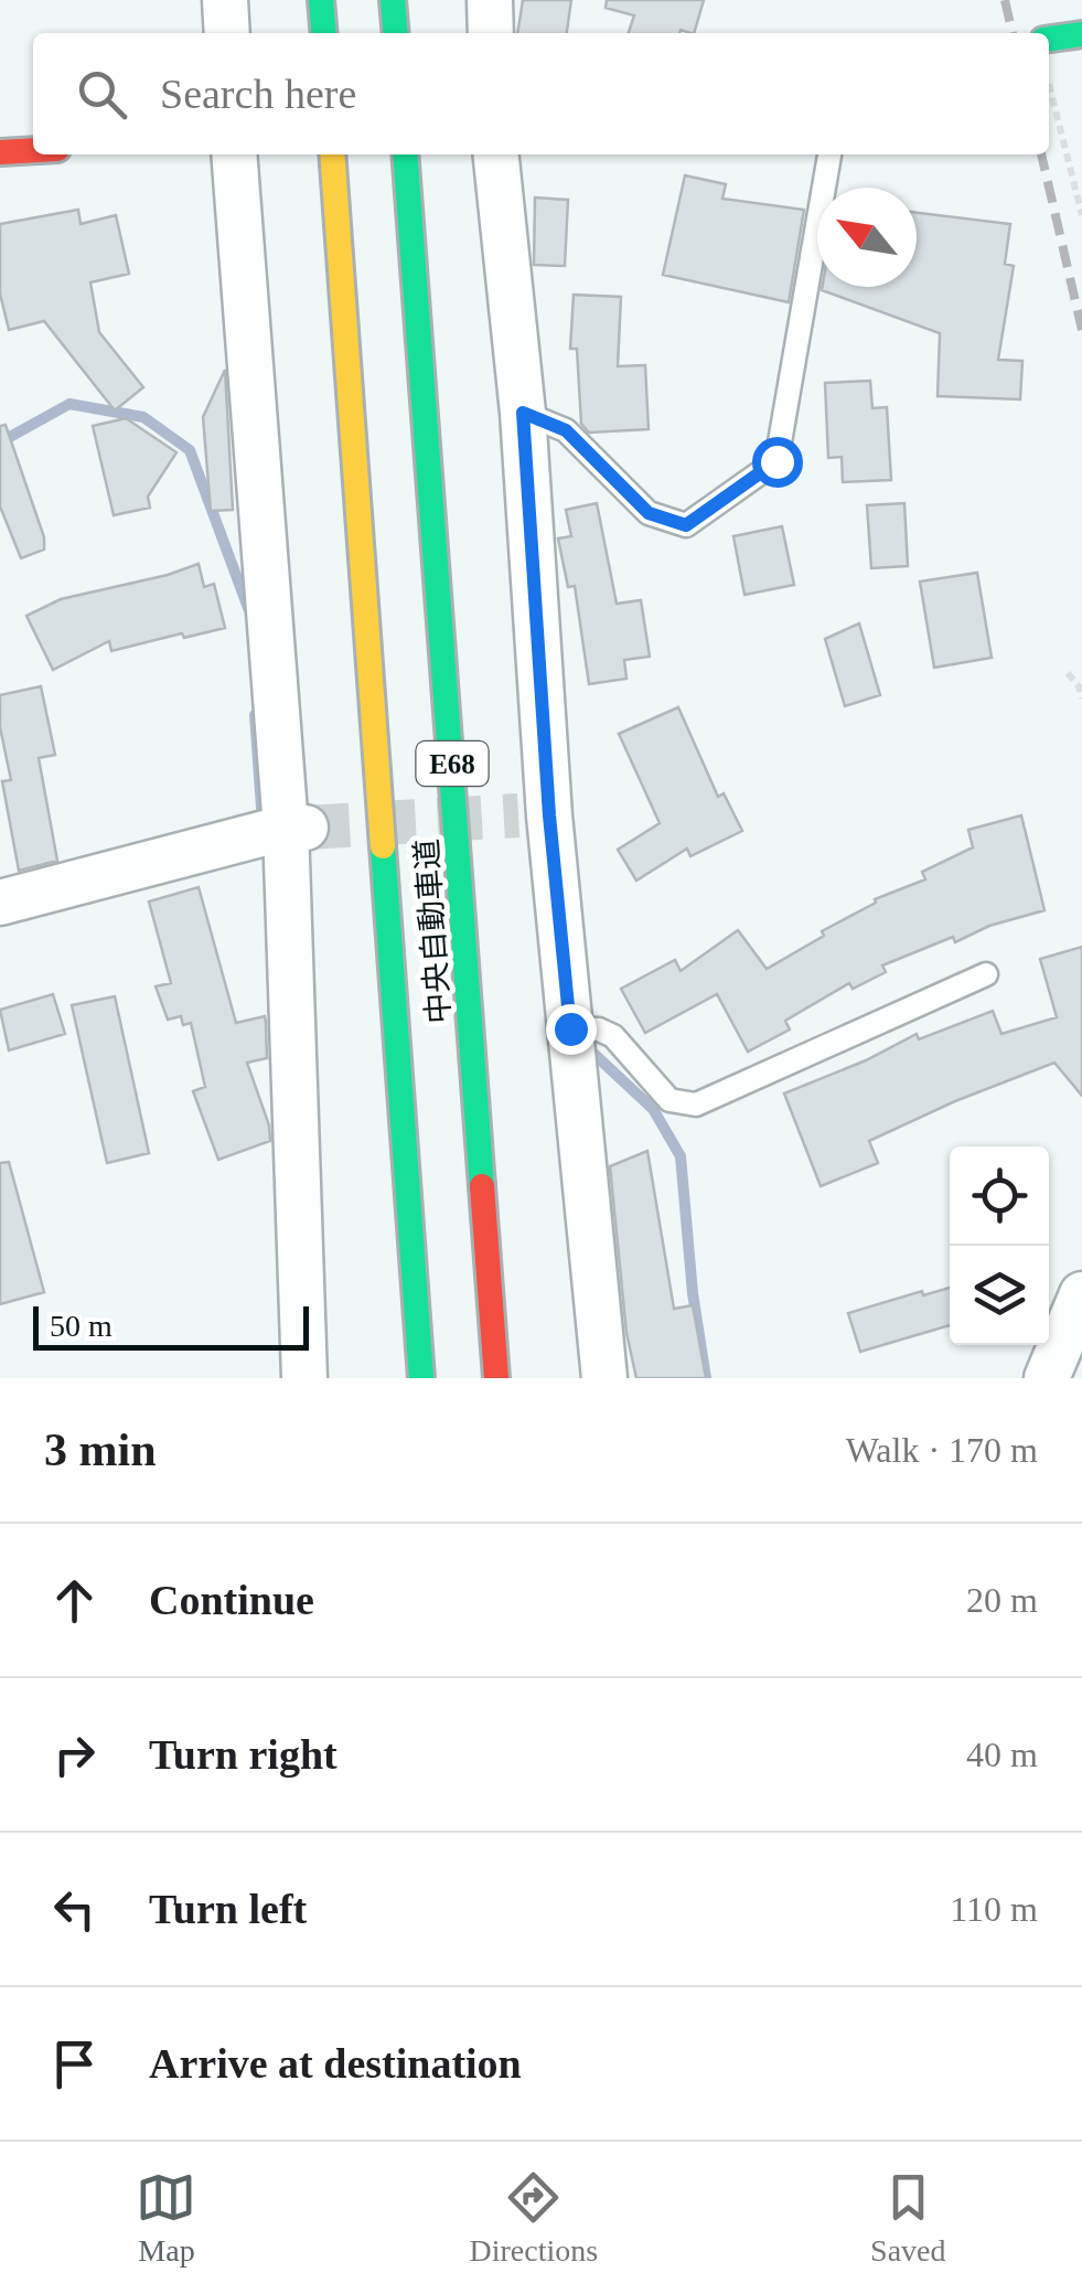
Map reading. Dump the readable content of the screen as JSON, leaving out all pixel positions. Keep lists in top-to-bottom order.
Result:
{
  "streets": {
    "main road": ["E68", "中央自動車道"]
  },
  "scale_bar": "50 m",
  "north": "top left",
  "page": {
    "search": "Search here",
    "scale": "50 m",
    "heading": ["3 min", "Walk · 170 m"],
    "list": [
      ["Continue", "20 m"],
      ["Turn right", "40 m"],
      ["Turn left", "110 m"],
      "Arrive at destination"
    ],
    "nav": ["Map", "Directions", "Saved"]
  }
}
